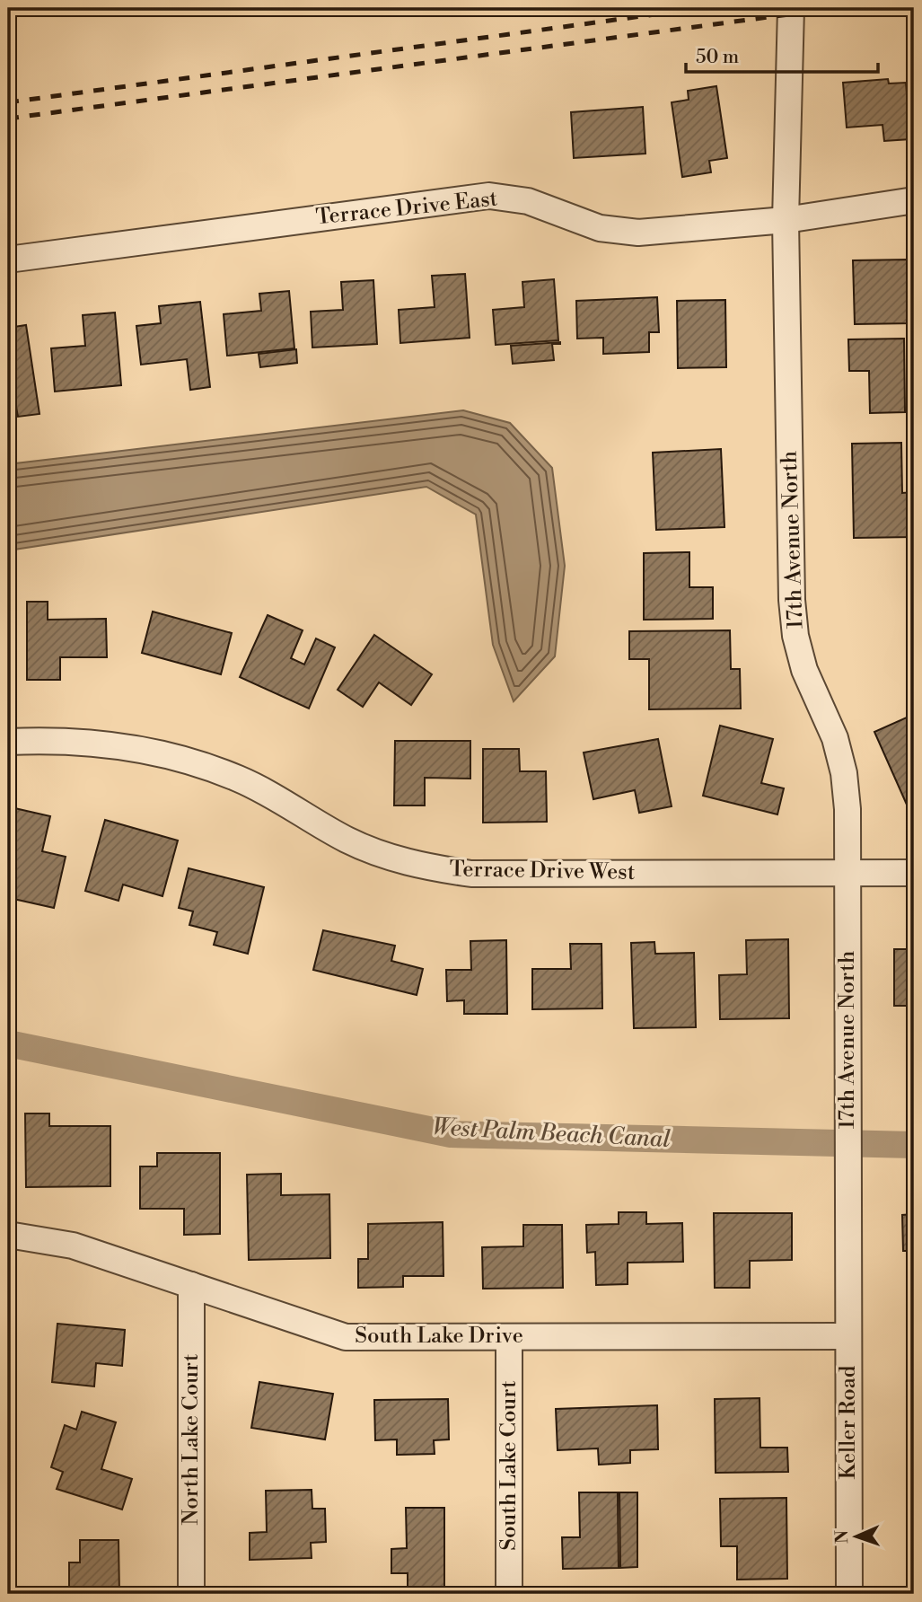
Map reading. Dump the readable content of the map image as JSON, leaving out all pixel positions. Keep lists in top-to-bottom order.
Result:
{
  "streets": {
    "street": [
      "Terrace Drive East",
      "17th Avenue North",
      "Terrace Drive West",
      "South Lake Drive",
      "Keller Road",
      "North Lake Court",
      "South Lake Court"
    ]
  },
  "crossings": [
    ["Terrace Drive East", "17th Avenue North"],
    ["17th Avenue North", "Terrace Drive West"],
    ["17th Avenue North", "Keller Road"],
    ["South Lake Drive", "Keller Road"],
    ["South Lake Drive", "North Lake Court"],
    ["South Lake Drive", "South Lake Court"]
  ],
  "water": ["West Palm Beach Canal"],
  "scale_bar": "50 m",
  "north": "left"
}
